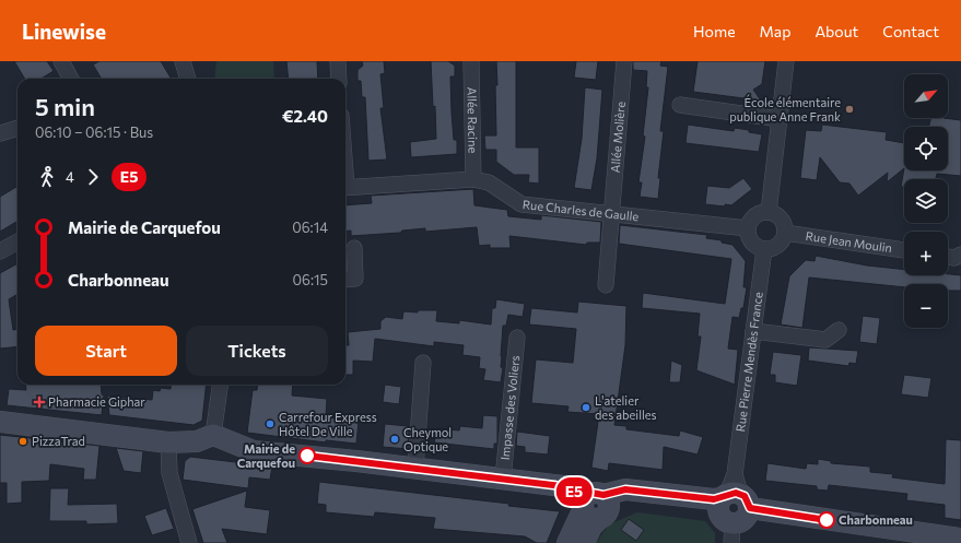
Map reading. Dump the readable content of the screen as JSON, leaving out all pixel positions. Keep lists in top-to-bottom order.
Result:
{
  "streets": {
    "street": [
      "Allée Racine",
      "Allée Molière",
      "Rue Charles de Gaulle",
      "Rue Jean Moulin",
      "Rue Pierre Mendès France",
      "Impasse des Voliers"
    ]
  },
  "crossings": [
    ["Allée Racine", "Rue Charles de Gaulle"],
    ["Allée Molière", "Rue Charles de Gaulle"],
    ["Rue Charles de Gaulle", "Rue Jean Moulin"],
    ["Rue Charles de Gaulle", "Rue Pierre Mendès France"],
    ["Rue Jean Moulin", "Rue Pierre Mendès France"]
  ],
  "places": {
    "other": [
      "École élémentaire publique Anne Frank",
      "L'atelier des abeilles",
      "Carrefour Express Hôtel De Ville",
      "Cheymol Optique",
      "PizzaTrad",
      "Mairie de Carquefou",
      "Charbonneau"
    ],
    "health": ["Pharmacie Giphar"]
  },
  "lines": ["bus line E5"],
  "north": "top right",
  "page": {
    "header": "Linewise",
    "nav": [
      "Home",
      "Map",
      "About",
      "Contact"
    ],
    "on_map": "E5",
    "map_buttons": ["+", "−"],
    "heading": ["5 min", "06:10 – 06:15 · Bus", "€2.40"],
    "legs": ["4", "E5"],
    "list": [
      {
        "name": "Mairie de Carquefou",
        "value": "06:14"
      },
      {
        "name": "Charbonneau",
        "value": "06:15"
      }
    ],
    "buttons": ["Start", "Tickets"]
  }
}
